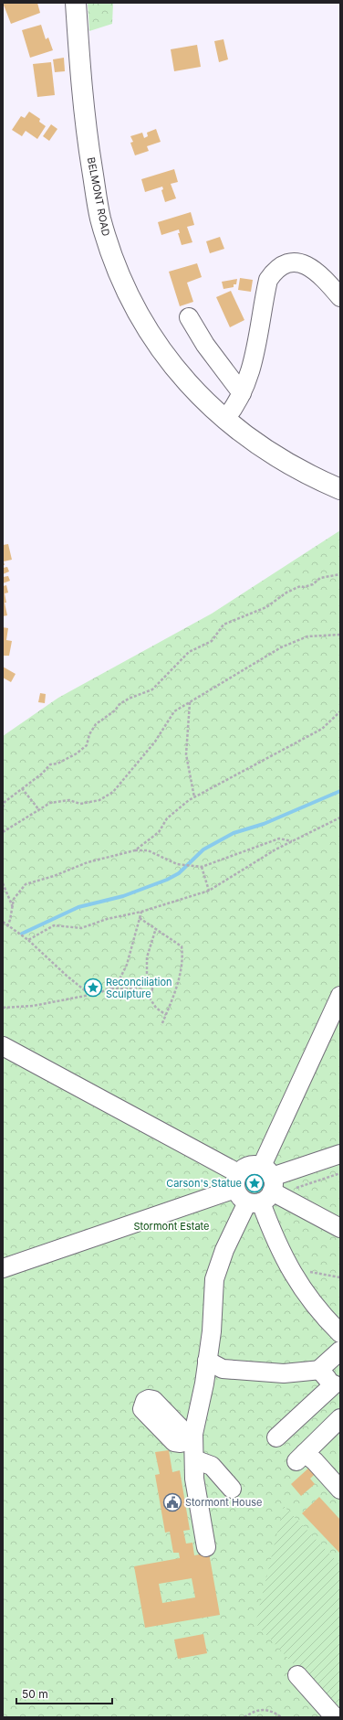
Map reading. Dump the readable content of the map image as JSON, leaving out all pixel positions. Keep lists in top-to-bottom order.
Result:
{
  "streets": {
    "main road": ["BELMONT ROAD"]
  },
  "parks": ["Stormont Estate"],
  "places": {
    "place": ["Reconciliation Sculpture", "Carson's Statue"],
    "public building": ["Stormont House"]
  },
  "scale_bar": "50 m"
}
